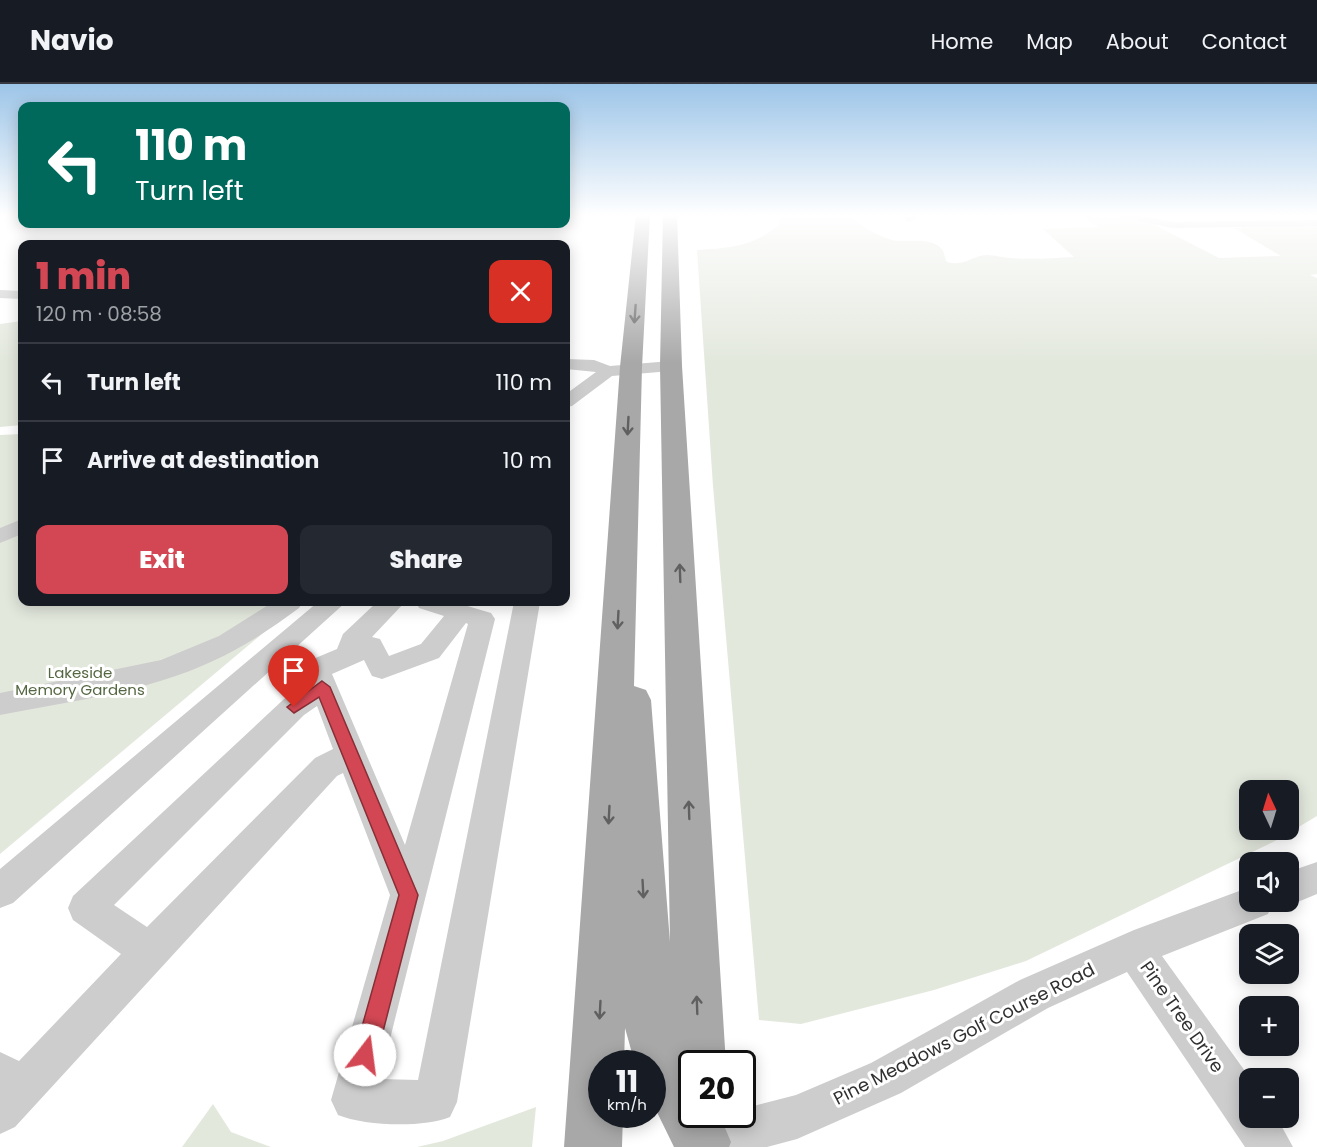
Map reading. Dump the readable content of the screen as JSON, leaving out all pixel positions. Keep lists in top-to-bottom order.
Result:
{
  "streets": {
    "street": ["Pine Tree Drive", "Pine Meadows Golf Course Road"]
  },
  "crossings": [
    ["Pine Tree Drive", "Pine Meadows Golf Course Road"]
  ],
  "parks": ["Lakeside Memory Gardens"],
  "north": "top",
  "page": {
    "header": "Navio",
    "nav": [
      "Home",
      "Map",
      "About",
      "Contact"
    ],
    "turn": ["110 m", "Turn left"],
    "heading": ["1 min", "120 m · 08:58"],
    "list": [
      {
        "name": "Turn left",
        "value": "110 m"
      },
      {
        "name": "Arrive at destination",
        "value": "10 m"
      }
    ],
    "buttons": ["Exit", "Share"],
    "map_buttons": ["+", "−"],
    "speed": "11 km/h",
    "limit": "20"
  }
}
